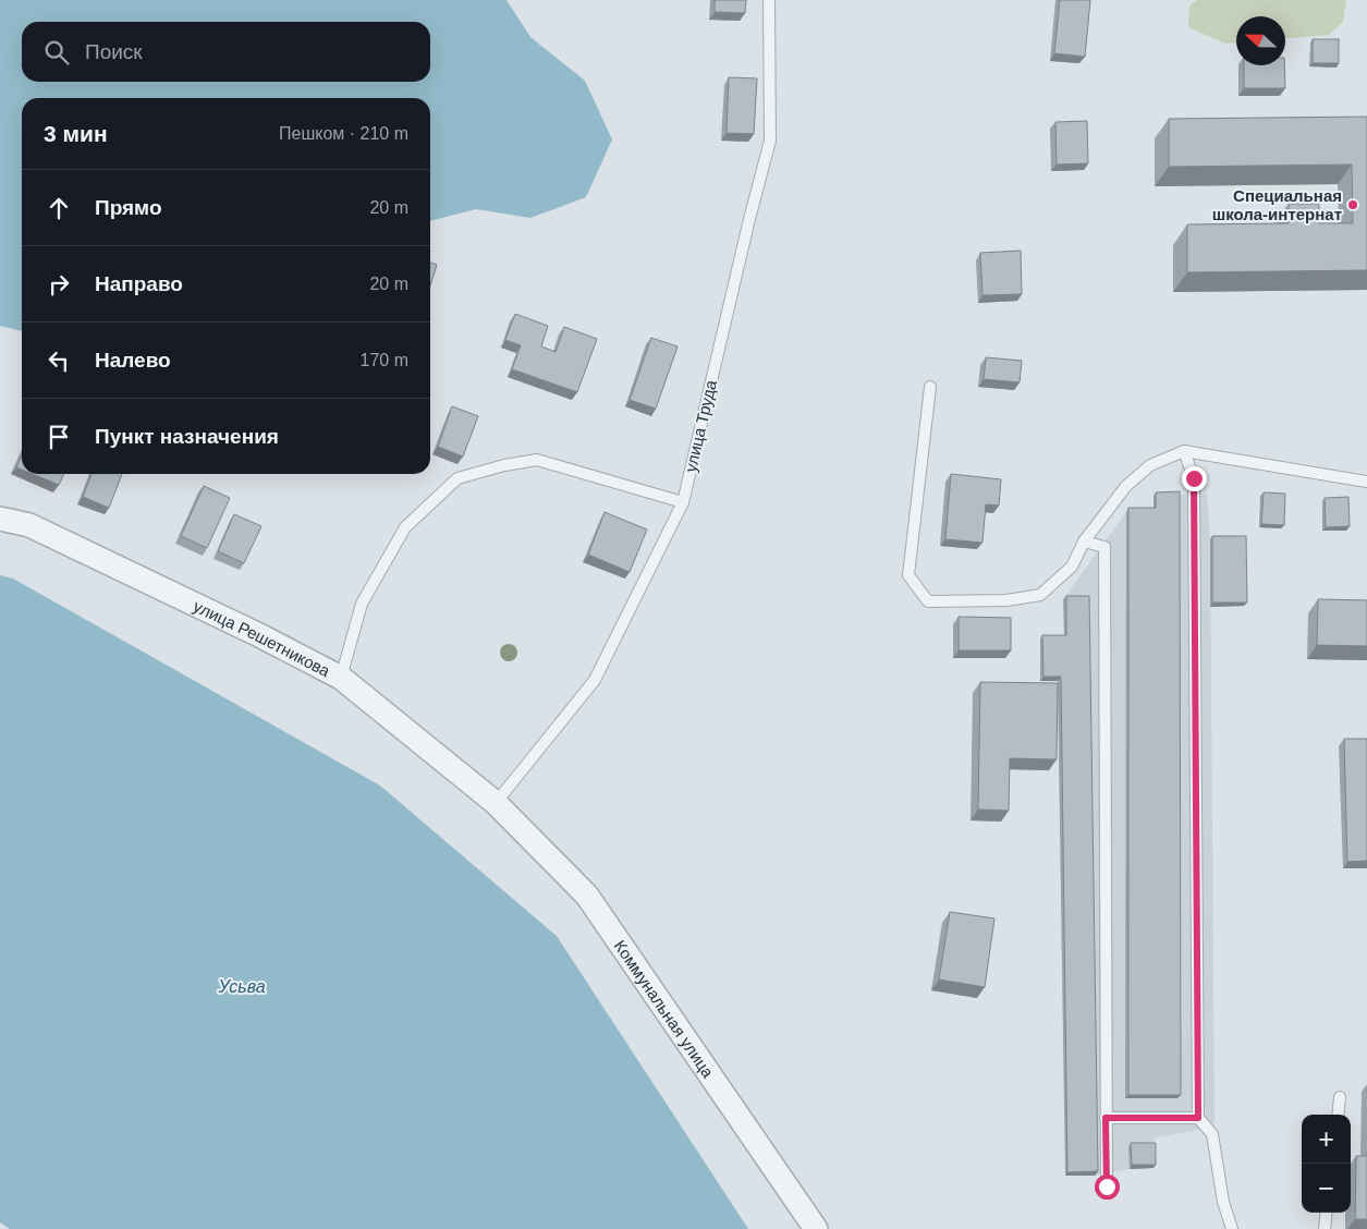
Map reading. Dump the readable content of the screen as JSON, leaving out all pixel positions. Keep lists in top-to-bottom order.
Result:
{
  "streets": {
    "street": ["улица Решетникова", "Коммунальная улица"],
    "lane": ["улица Труда"]
  },
  "crossings": [
    ["улица Труда", "улица Решетникова"],
    ["улица Труда", "Коммунальная улица"],
    ["улица Решетникова", "Коммунальная улица"]
  ],
  "water": ["Усьва"],
  "places": ["Специальная школа-интернат"],
  "north": "left",
  "page": {
    "search": "Поиск",
    "heading": ["3 мин", "Пешком · 210 m"],
    "list": [
      ["Прямо", "20 m"],
      ["Направо", "20 m"],
      ["Налево", "170 m"],
      "Пункт назначения"
    ],
    "map_buttons": ["+", "−"]
  }
}
